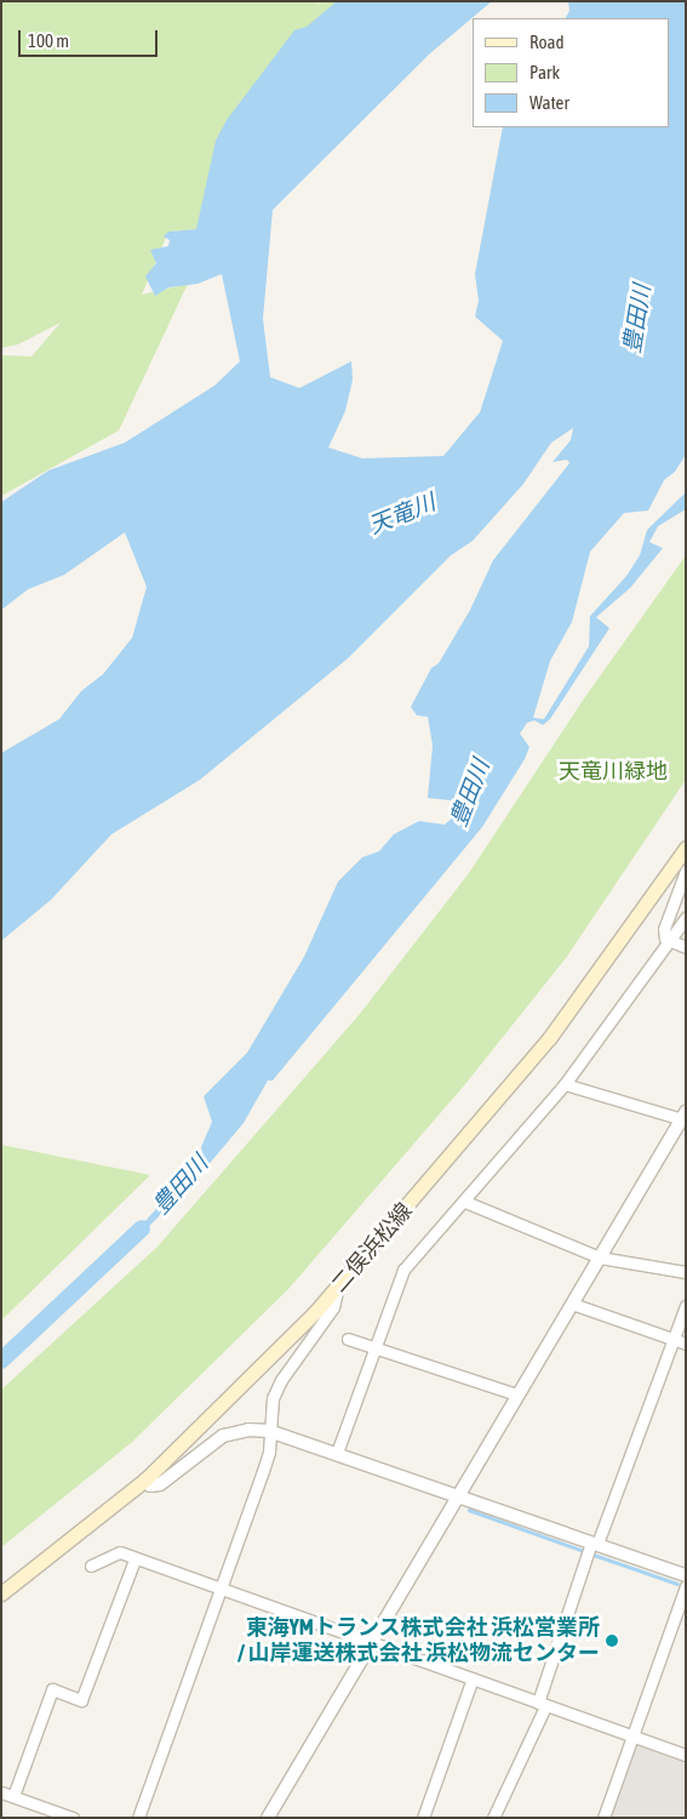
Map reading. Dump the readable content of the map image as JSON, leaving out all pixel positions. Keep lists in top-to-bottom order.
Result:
{
  "streets": {
    "main road": ["二俣浜松線"]
  },
  "water": ["豊田川", "天竜川"],
  "parks": ["天竜川緑地"],
  "places": ["東海YMトランス株式会社 浜松営業所 / 山岸運送株式会社 浜松物流センター"],
  "legend": ["Road", "Park", "Water"],
  "scale_bar": "100 m"
}
